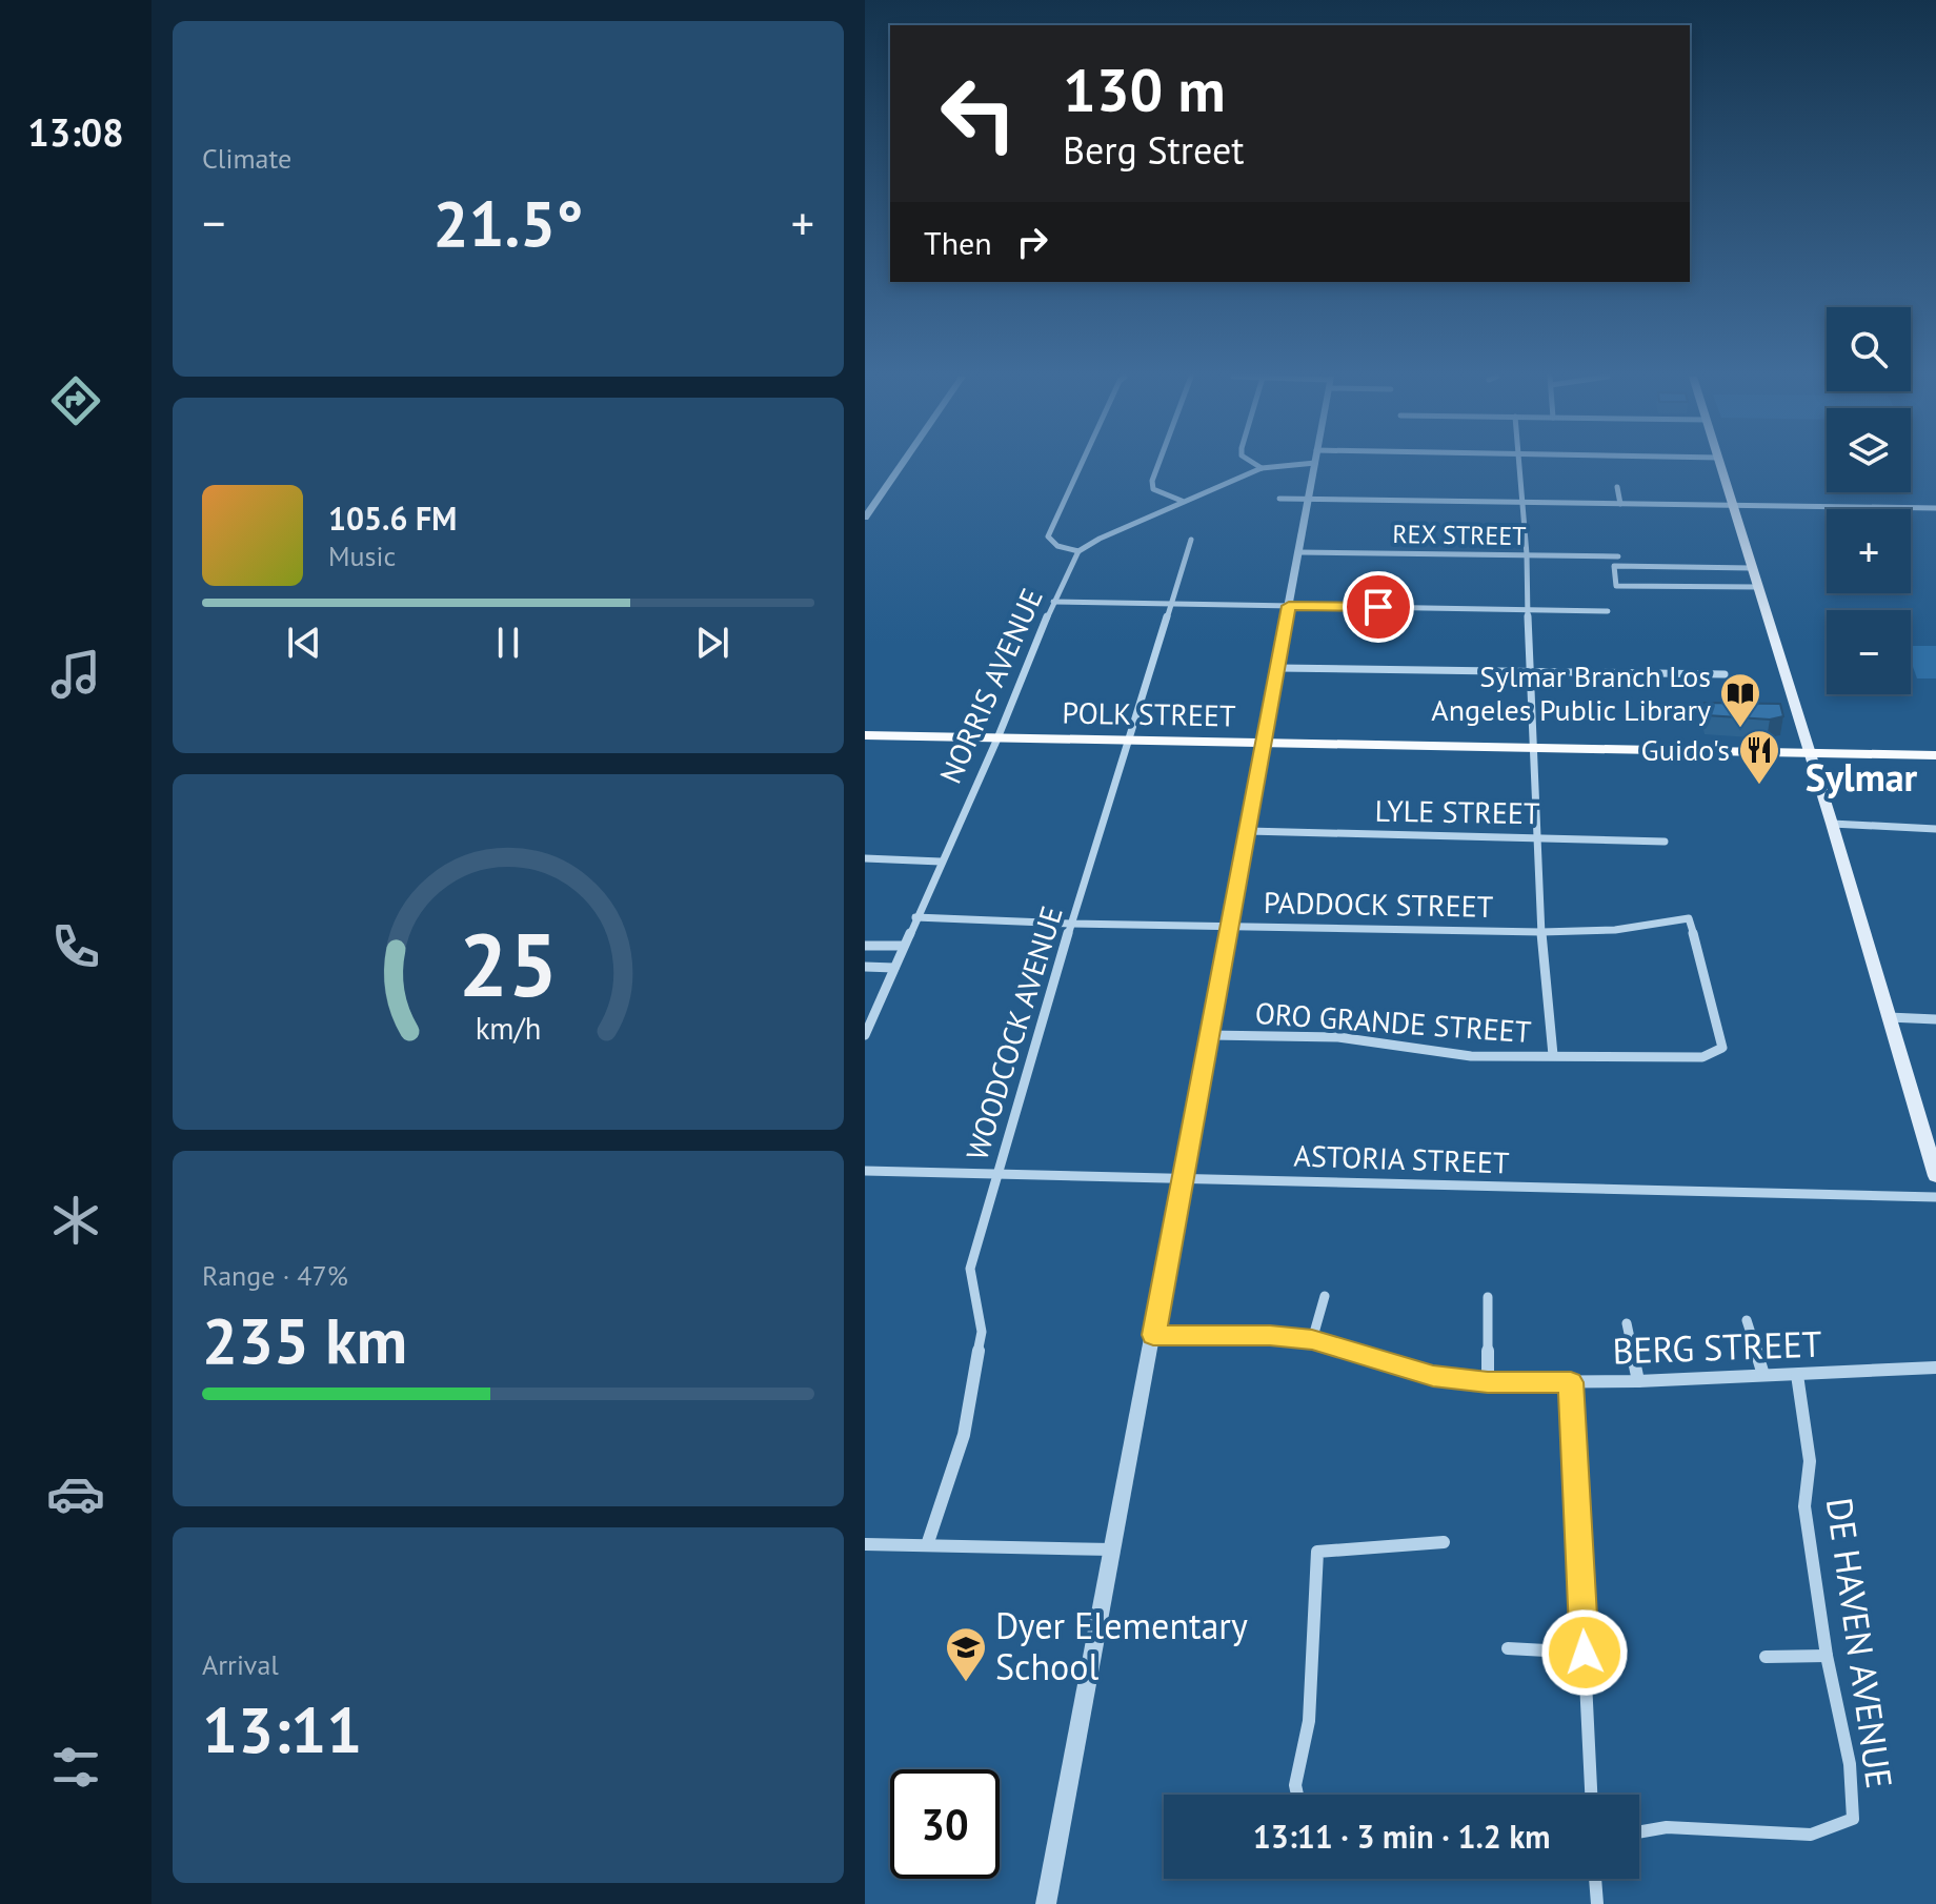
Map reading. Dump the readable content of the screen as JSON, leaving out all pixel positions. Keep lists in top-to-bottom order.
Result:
{
  "streets": {
    "main road": ["POLK STREET"],
    "street": [
      "REX STREET",
      "NORRIS AVENUE",
      "LYLE STREET",
      "PADDOCK STREET",
      "ORO GRANDE STREET",
      "WOODCOCK AVENUE",
      "ASTORIA STREET",
      "BERG STREET",
      "DE HAVEN AVENUE"
    ]
  },
  "crossings": [
    ["NORRIS AVENUE", "POLK STREET"],
    ["NORRIS AVENUE", "PADDOCK STREET"],
    ["POLK STREET", "WOODCOCK AVENUE"],
    ["PADDOCK STREET", "ORO GRANDE STREET"],
    ["PADDOCK STREET", "WOODCOCK AVENUE"],
    ["WOODCOCK AVENUE", "ASTORIA STREET"],
    ["BERG STREET", "DE HAVEN AVENUE"]
  ],
  "districts": ["Sylmar"],
  "places": {
    "library": ["Sylmar Branch Los Angeles Public Library"],
    "restaurant": ["Guido's"],
    "school or university": ["Dyer Elementary School"]
  },
  "page": {
    "tabs": "13:08",
    "tile": [
      "Climate",
      ["Range · 47%", "235 km"],
      ["Arrival", "13:11"]
    ],
    "turn": ["130 m", "Berg Street"],
    "heat": ["−", "21.5°", "+"],
    "then": "Then",
    "map_buttons": ["+", "−"],
    "song": ["105.6 FM", "Music"],
    "limit": "30",
    "trip": "13:11 · 3 min · 1.2 km",
    "gauge": ["25", "km/h"]
  }
}
